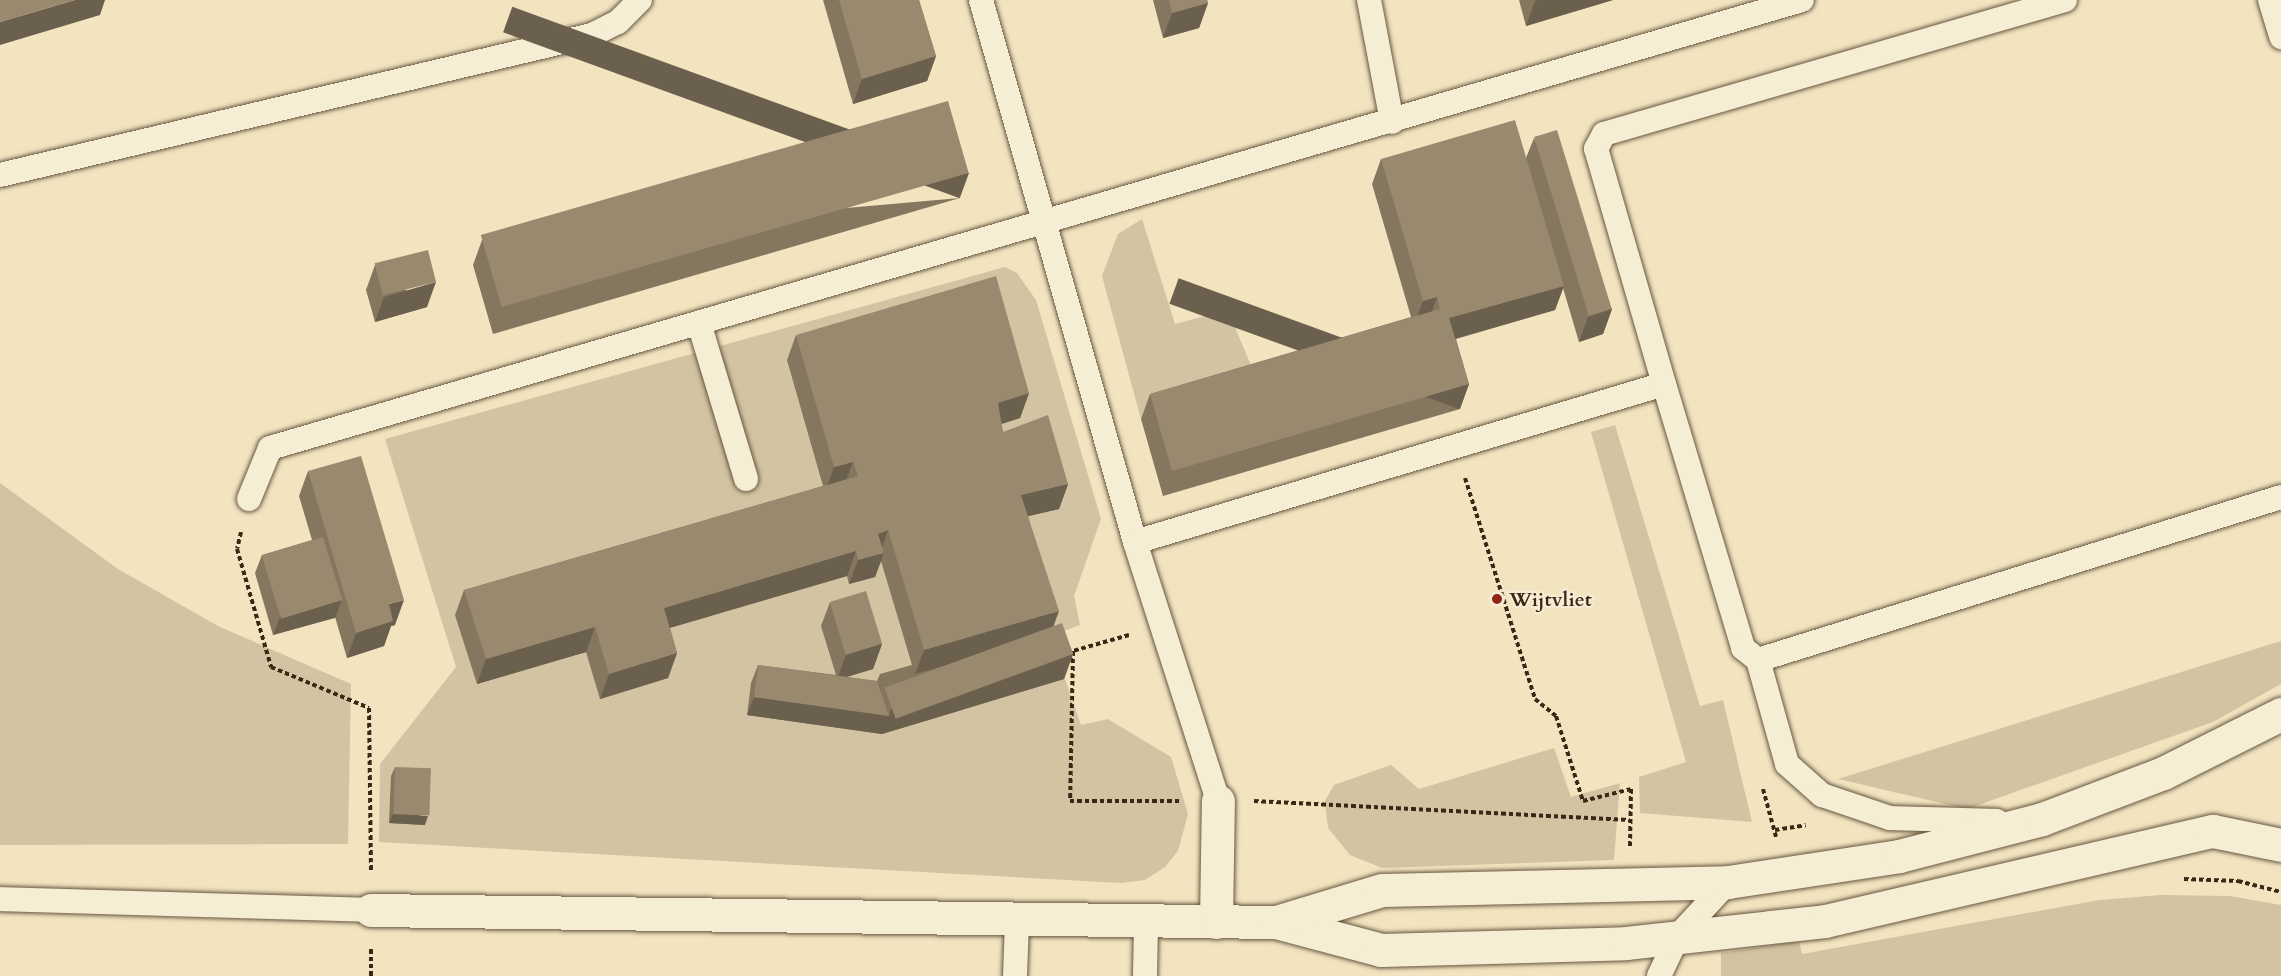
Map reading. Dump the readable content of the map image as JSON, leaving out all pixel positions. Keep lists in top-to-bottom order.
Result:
{
  "places": ["Wijtvliet"]
}
